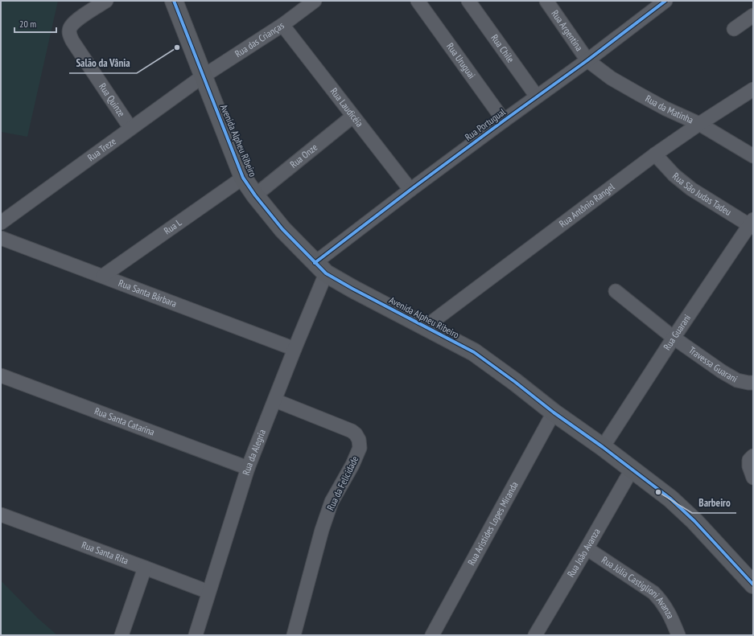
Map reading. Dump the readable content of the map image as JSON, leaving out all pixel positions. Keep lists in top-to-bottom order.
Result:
{
  "streets": {
    "street": [
      "Rua Argentina",
      "Rua das Crianças",
      "Rua Chile",
      "Rua Uruguai",
      "Rua Quinze",
      "Rua Laudicéia",
      "Rua da Matinha",
      "Rua Portugual",
      "Avenida Alpheu Ribeiro",
      "Rua Treze",
      "Rua Onze",
      "Rua São Judas Tadeu",
      "Rua Antônio Rangel",
      "Rua L",
      "Rua Santa Bárbara",
      "Rua Guarani",
      "Travessa Guarani",
      "Rua Santa Catarina",
      "Rua da Alegria",
      "Rua da Felicidade",
      "Rua Aristides Lopes Miranda",
      "Rua Santa Rita",
      "Rua João Avanza",
      "Rua Júlia Castiglioni Avanza"
    ]
  },
  "crossings": [
    ["Rua Argentina", "Rua da Matinha"],
    ["Rua Argentina", "Rua Portugual"],
    ["Rua das Crianças", "Rua Laudicéia"],
    ["Rua das Crianças", "Avenida Alpheu Ribeiro"],
    ["Rua das Crianças", "Rua Treze"],
    ["Rua Chile", "Rua Portugual"],
    ["Rua Uruguai", "Rua Portugual"],
    ["Rua Quinze", "Rua Treze"],
    ["Rua Laudicéia", "Rua Portugual"],
    ["Rua Laudicéia", "Rua Onze"],
    ["Rua da Matinha", "Rua Portugual"],
    ["Rua da Matinha", "Rua Antônio Rangel"],
    ["Rua Portugual", "Avenida Alpheu Ribeiro"],
    ["Rua Portugual", "Rua da Alegria"],
    ["Avenida Alpheu Ribeiro", "Rua Treze"],
    ["Avenida Alpheu Ribeiro", "Rua Onze"],
    ["Avenida Alpheu Ribeiro", "Rua Antônio Rangel"],
    ["Avenida Alpheu Ribeiro", "Rua L"],
    ["Avenida Alpheu Ribeiro", "Rua Guarani"],
    ["Avenida Alpheu Ribeiro", "Rua da Alegria"],
    ["Avenida Alpheu Ribeiro", "Rua Aristides Lopes Miranda"],
    ["Avenida Alpheu Ribeiro", "Rua João Avanza"],
    ["Rua São Judas Tadeu", "Rua Antônio Rangel"],
    ["Rua São Judas Tadeu", "Rua Guarani"],
    ["Rua L", "Rua Santa Bárbara"],
    ["Rua Santa Bárbara", "Rua da Alegria"],
    ["Rua Guarani", "Travessa Guarani"],
    ["Rua Santa Catarina", "Rua da Alegria"],
    ["Rua da Alegria", "Rua da Felicidade"],
    ["Rua da Alegria", "Rua Santa Rita"],
    ["Rua João Avanza", "Rua Júlia Castiglioni Avanza"]
  ],
  "places": ["Salão da Vânia", "Barbeiro"],
  "scale_bar": "20 m"
}
